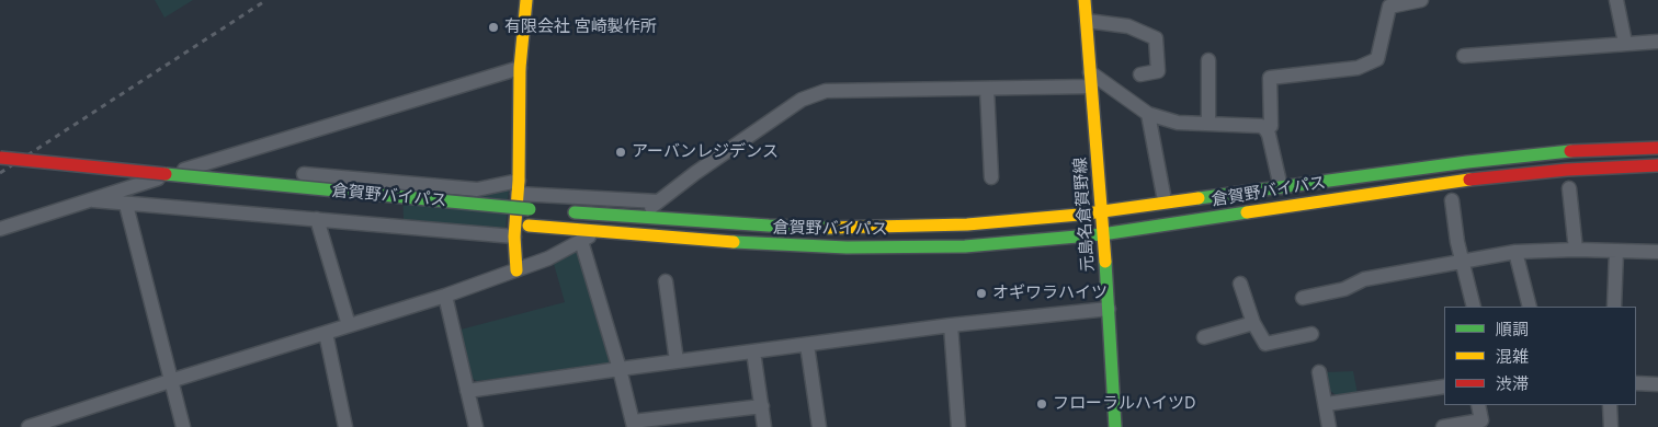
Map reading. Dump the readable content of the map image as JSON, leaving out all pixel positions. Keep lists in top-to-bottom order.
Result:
{
  "streets": {
    "main road": ["倉賀野バイパス", "元島名倉賀野線"]
  },
  "crossings": [
    ["倉賀野バイパス", "元島名倉賀野線"]
  ],
  "places": [
    "有限会社 宮崎製作所",
    "アーバンレジデンス",
    "オギワラハイツ",
    "フローラルハイツD"
  ],
  "legend": ["順調", "混雑", "渋滞"]
}
